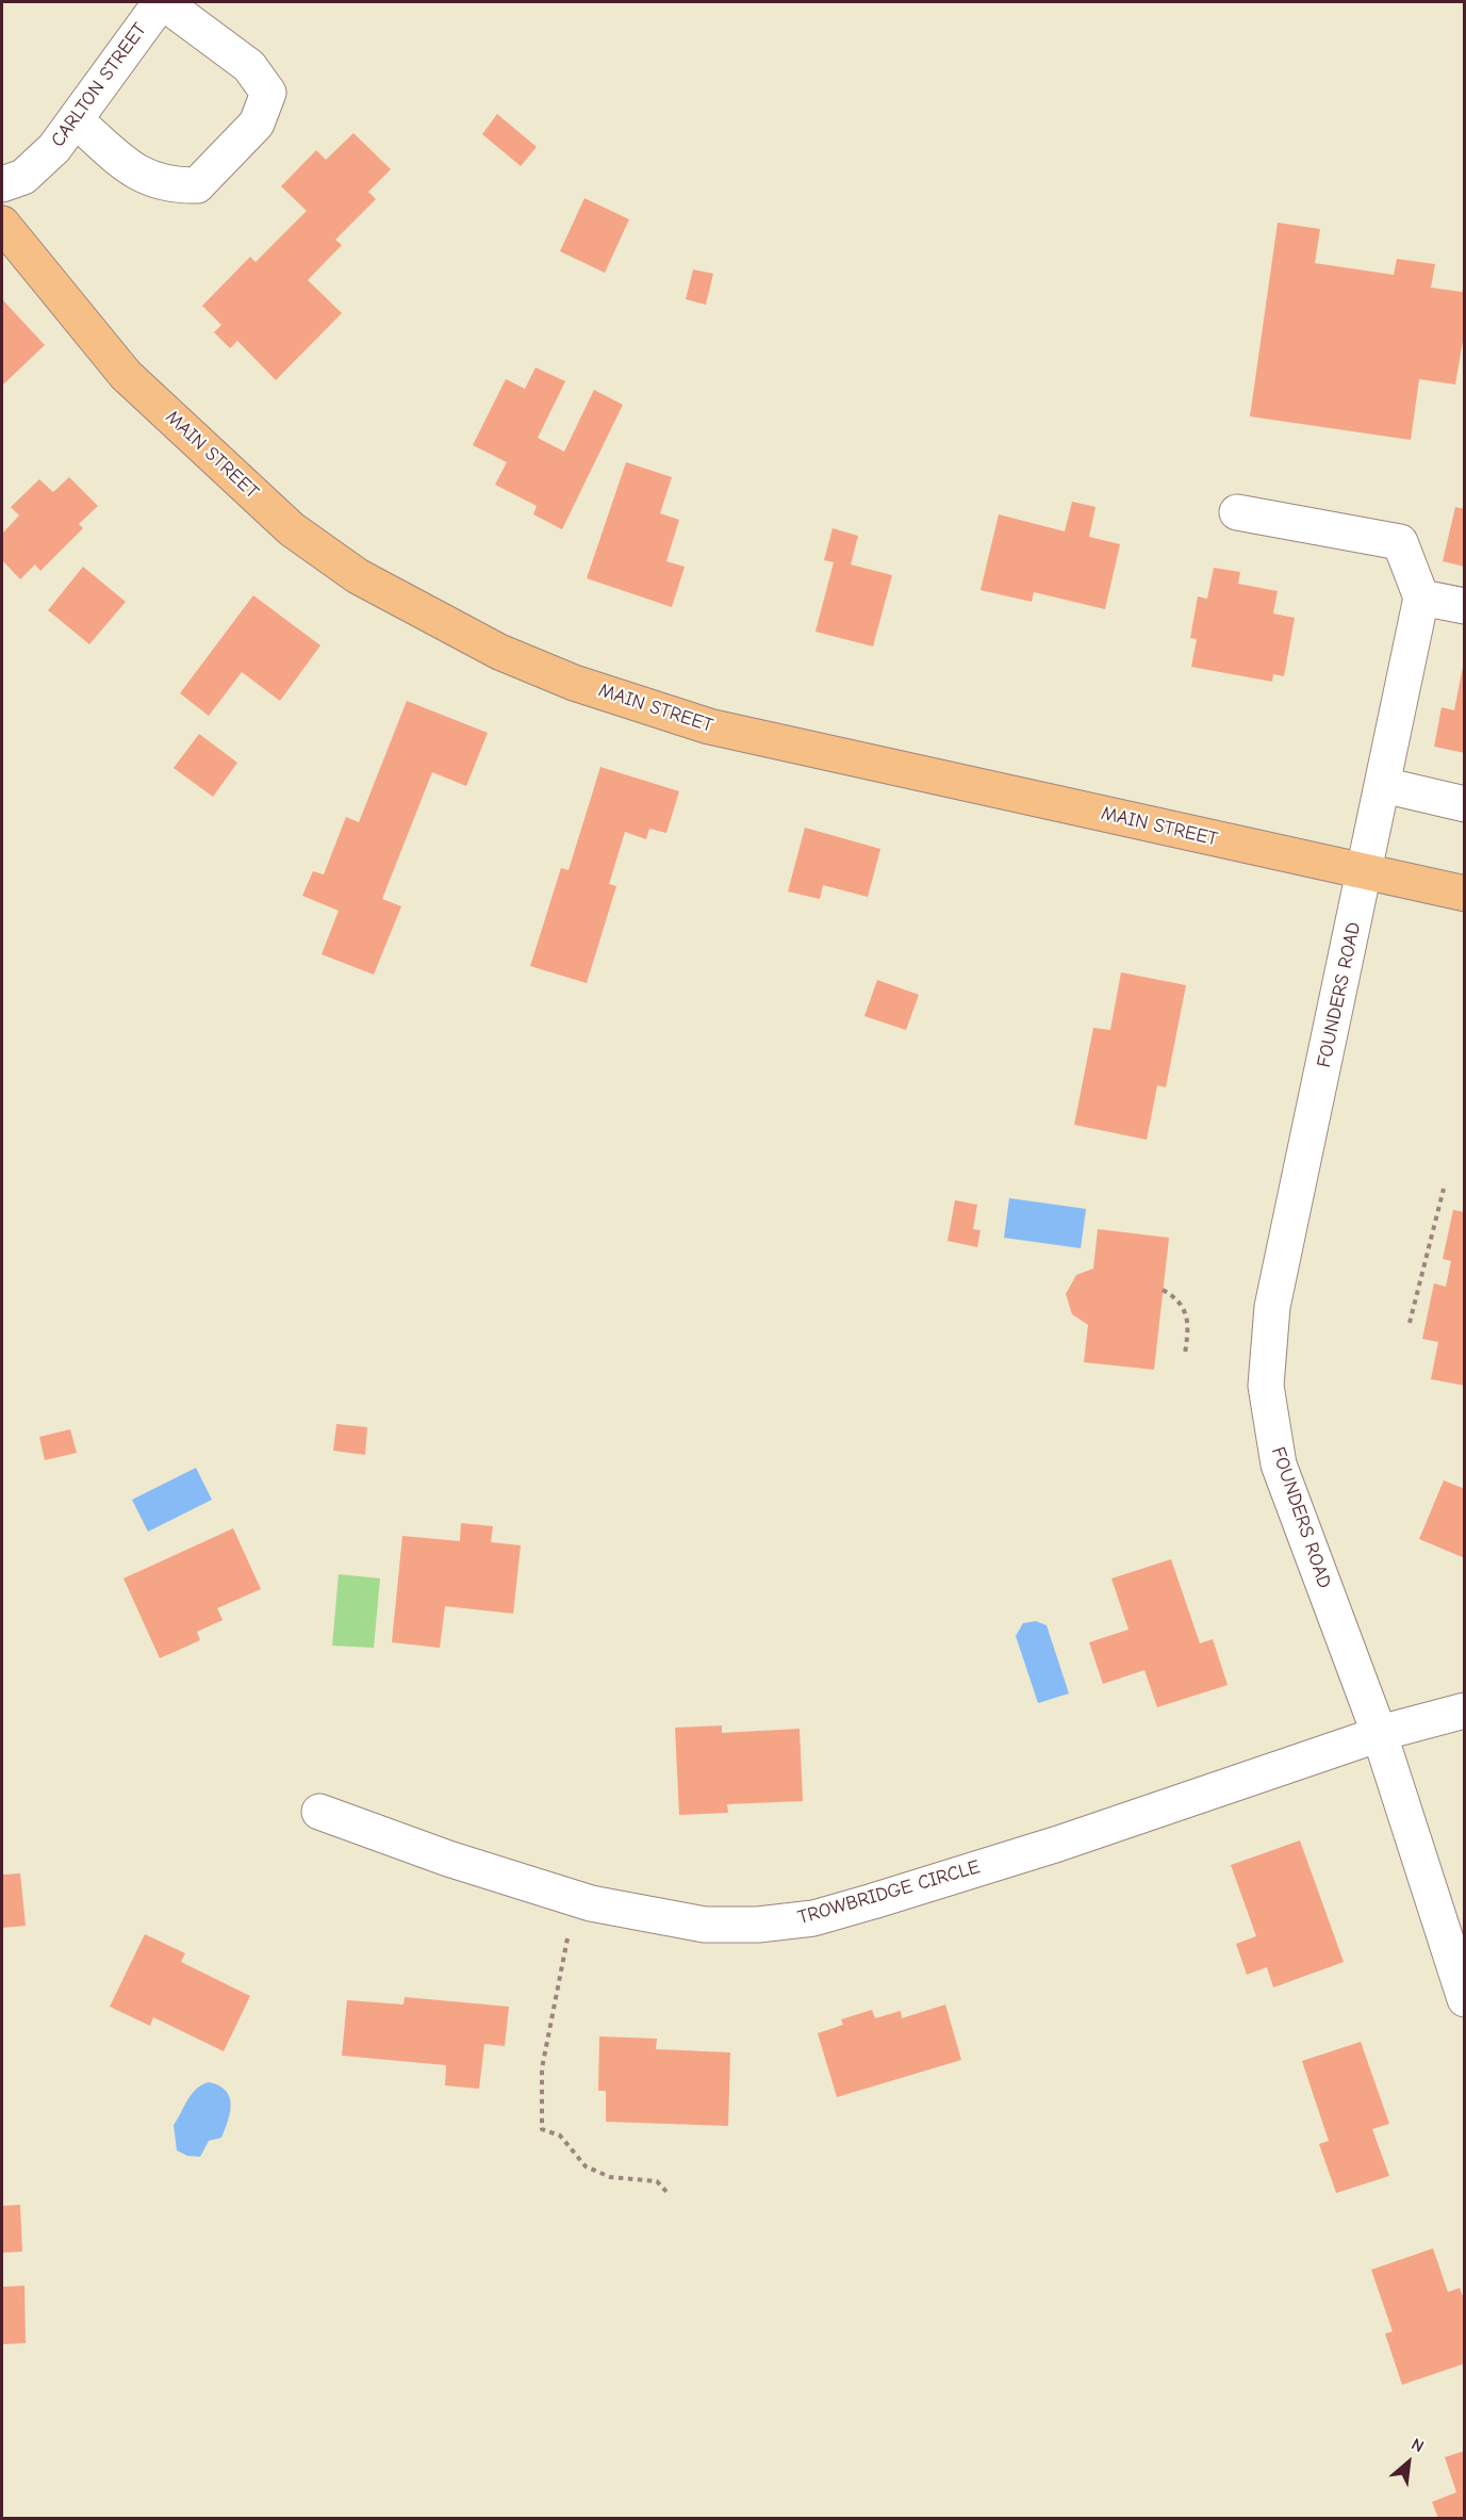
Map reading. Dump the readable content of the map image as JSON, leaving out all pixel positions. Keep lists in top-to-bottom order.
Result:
{
  "streets": {
    "main road": ["MAIN STREET"],
    "street": ["CARLTON STREET", "FOUNDERS ROAD", "TROWBRIDGE CIRCLE"]
  },
  "crossings": [
    ["MAIN STREET", "FOUNDERS ROAD"],
    ["FOUNDERS ROAD", "TROWBRIDGE CIRCLE"]
  ],
  "north": "top right"
}
